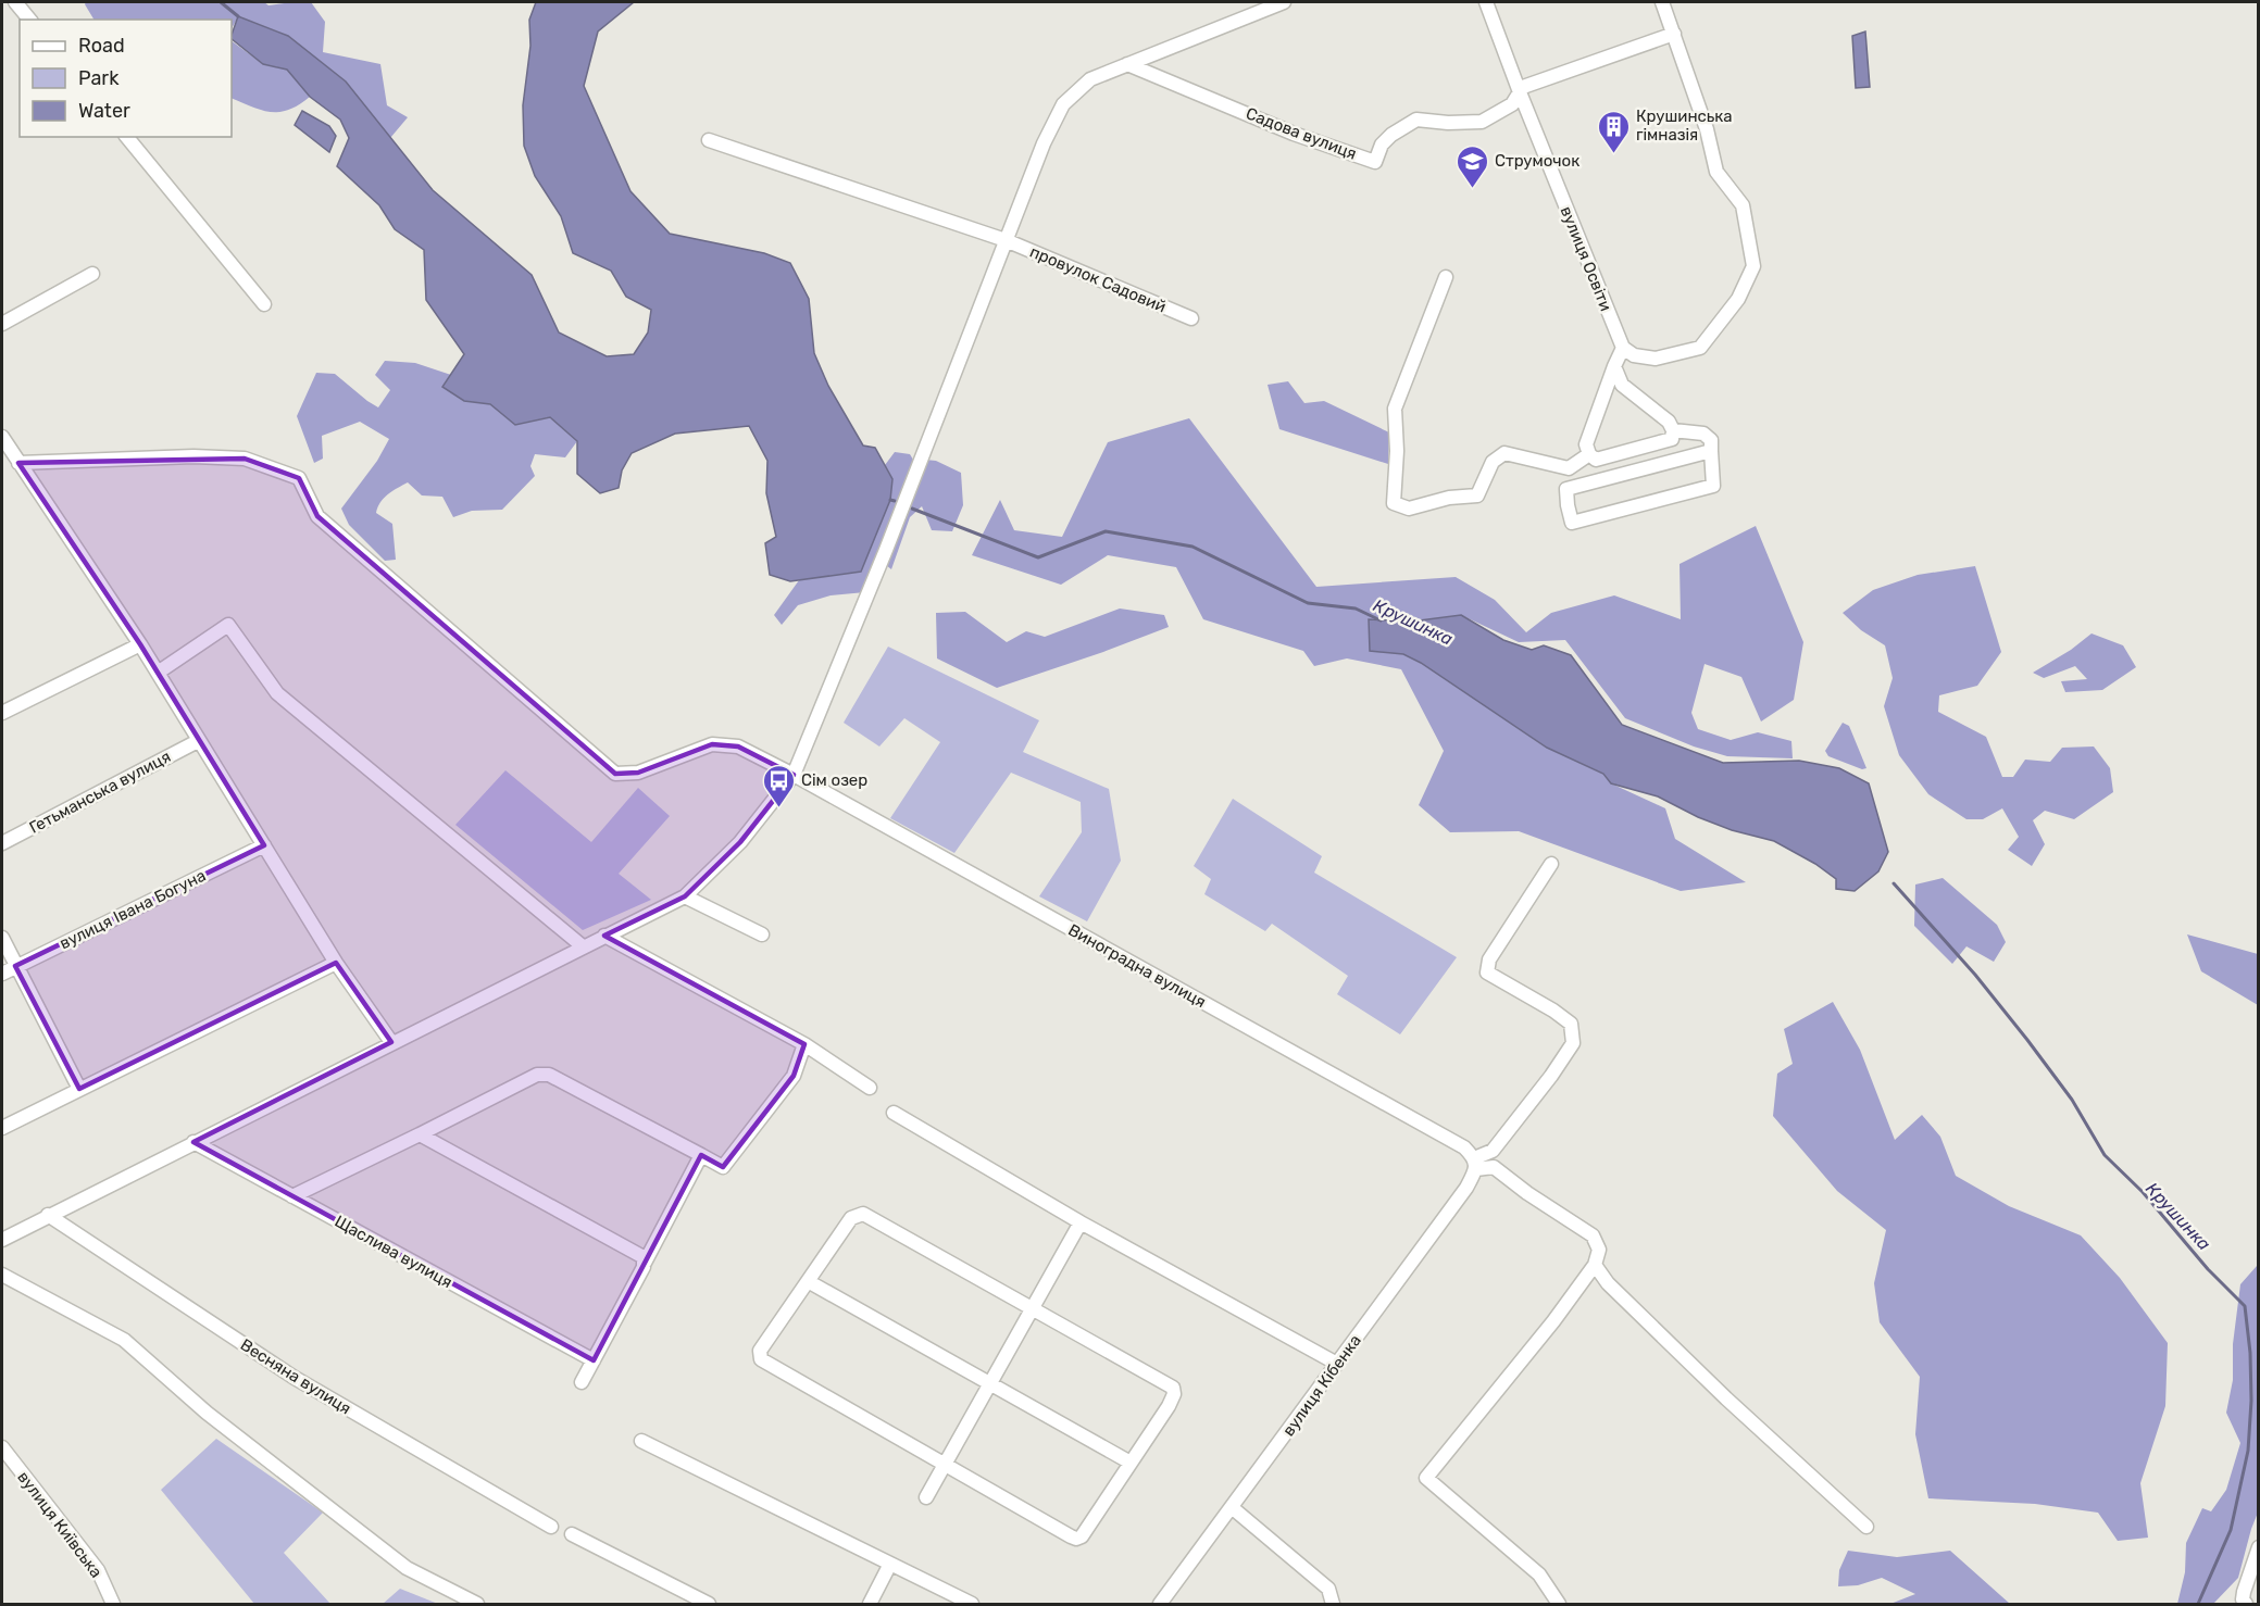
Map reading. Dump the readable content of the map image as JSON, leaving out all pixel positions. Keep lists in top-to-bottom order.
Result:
{
  "streets": {
    "street": [
      "Садова вулиця",
      "вулиця Освіти",
      "провулок Садовий",
      "Гетьманська вулиця",
      "вулиця Івана Богуна",
      "Виноградна вулиця",
      "Щаслива вулиця",
      "Весняна вулиця",
      "вулиця Кібенка",
      "вулиця Київська"
    ]
  },
  "crossings": [
    ["Садова вулиця", "вулиця Освіти"],
    ["Виноградна вулиця", "вулиця Кібенка"]
  ],
  "water": ["Крушинка"],
  "places": {
    "building": ["Крушинська гімназія"],
    "school or university": ["Струмочок"],
    "bus stop": ["Сім озер"]
  },
  "legend": ["Road", "Park", "Water"]
}
